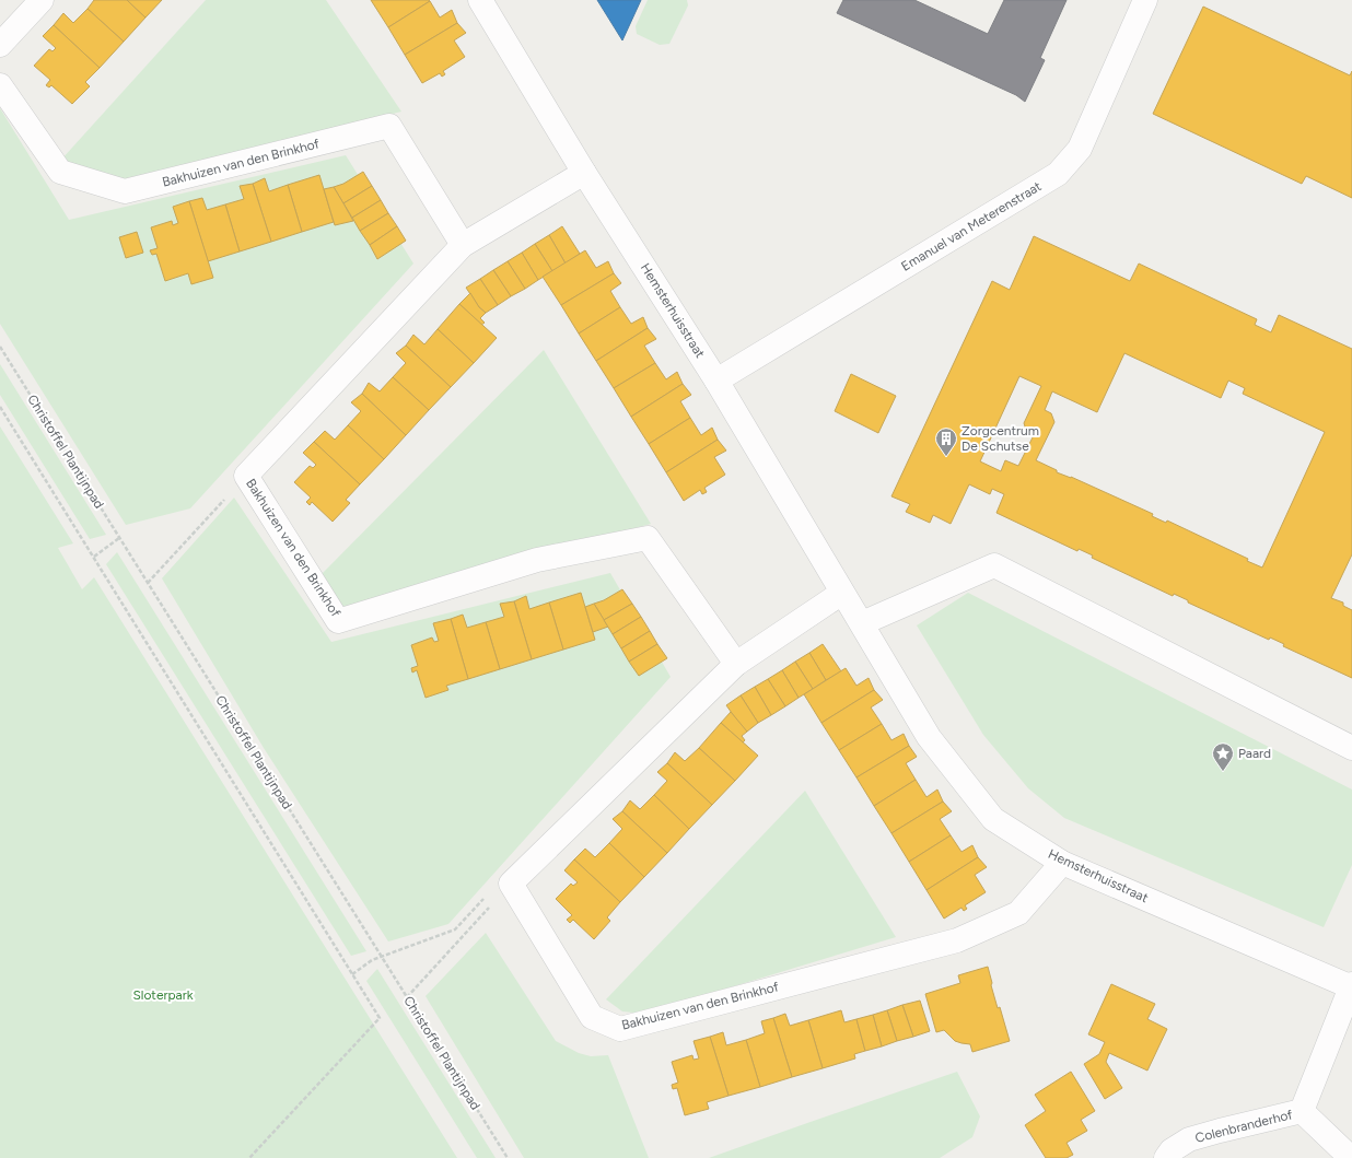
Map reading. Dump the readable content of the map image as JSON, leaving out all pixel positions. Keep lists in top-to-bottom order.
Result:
{
  "streets": {
    "street": [
      "Bakhuizen van den Brinkhof",
      "Emanuel van Meterenstraat",
      "Hemsterhuisstraat",
      "Colenbranderhof"
    ],
    "path": ["Christoffel Plantijnpad"]
  },
  "crossings": [
    ["Bakhuizen van den Brinkhof", "Hemsterhuisstraat"],
    ["Emanuel van Meterenstraat", "Hemsterhuisstraat"],
    ["Hemsterhuisstraat", "Colenbranderhof"]
  ],
  "parks": ["Sloterpark"],
  "places": {
    "building": ["Zorgcentrum De Schutse"],
    "place": ["Paard"]
  }
}
